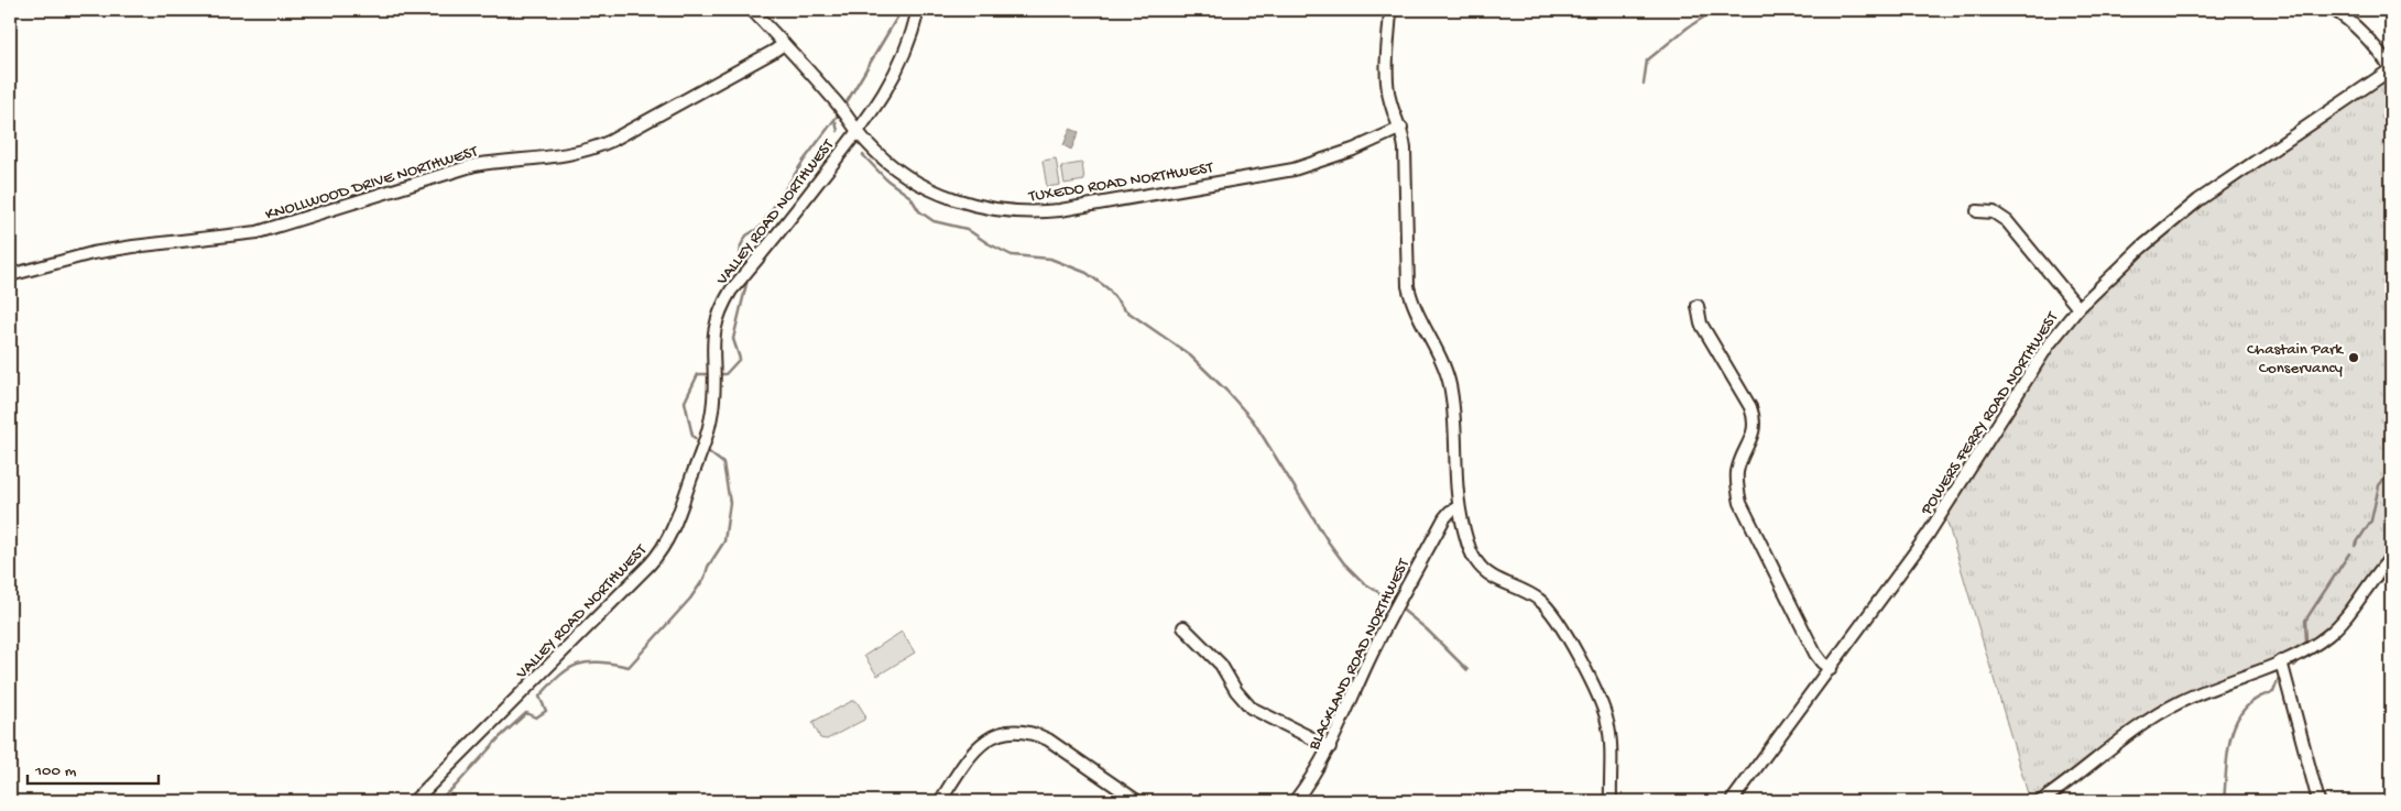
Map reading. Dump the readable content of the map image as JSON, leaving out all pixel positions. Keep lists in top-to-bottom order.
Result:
{
  "streets": {
    "street": [
      "TUXEDO ROAD NORTHWEST",
      "KNOLLWOOD DRIVE NORTHWEST",
      "VALLEY ROAD NORTHWEST",
      "POWERS FERRY ROAD NORTHWEST",
      "BLACKLAND ROAD NORTHWEST"
    ]
  },
  "crossings": [
    ["TUXEDO ROAD NORTHWEST", "KNOLLWOOD DRIVE NORTHWEST"],
    ["TUXEDO ROAD NORTHWEST", "VALLEY ROAD NORTHWEST"]
  ],
  "places": ["Chastain Park Conservancy"],
  "scale_bar": "100 m"
}
